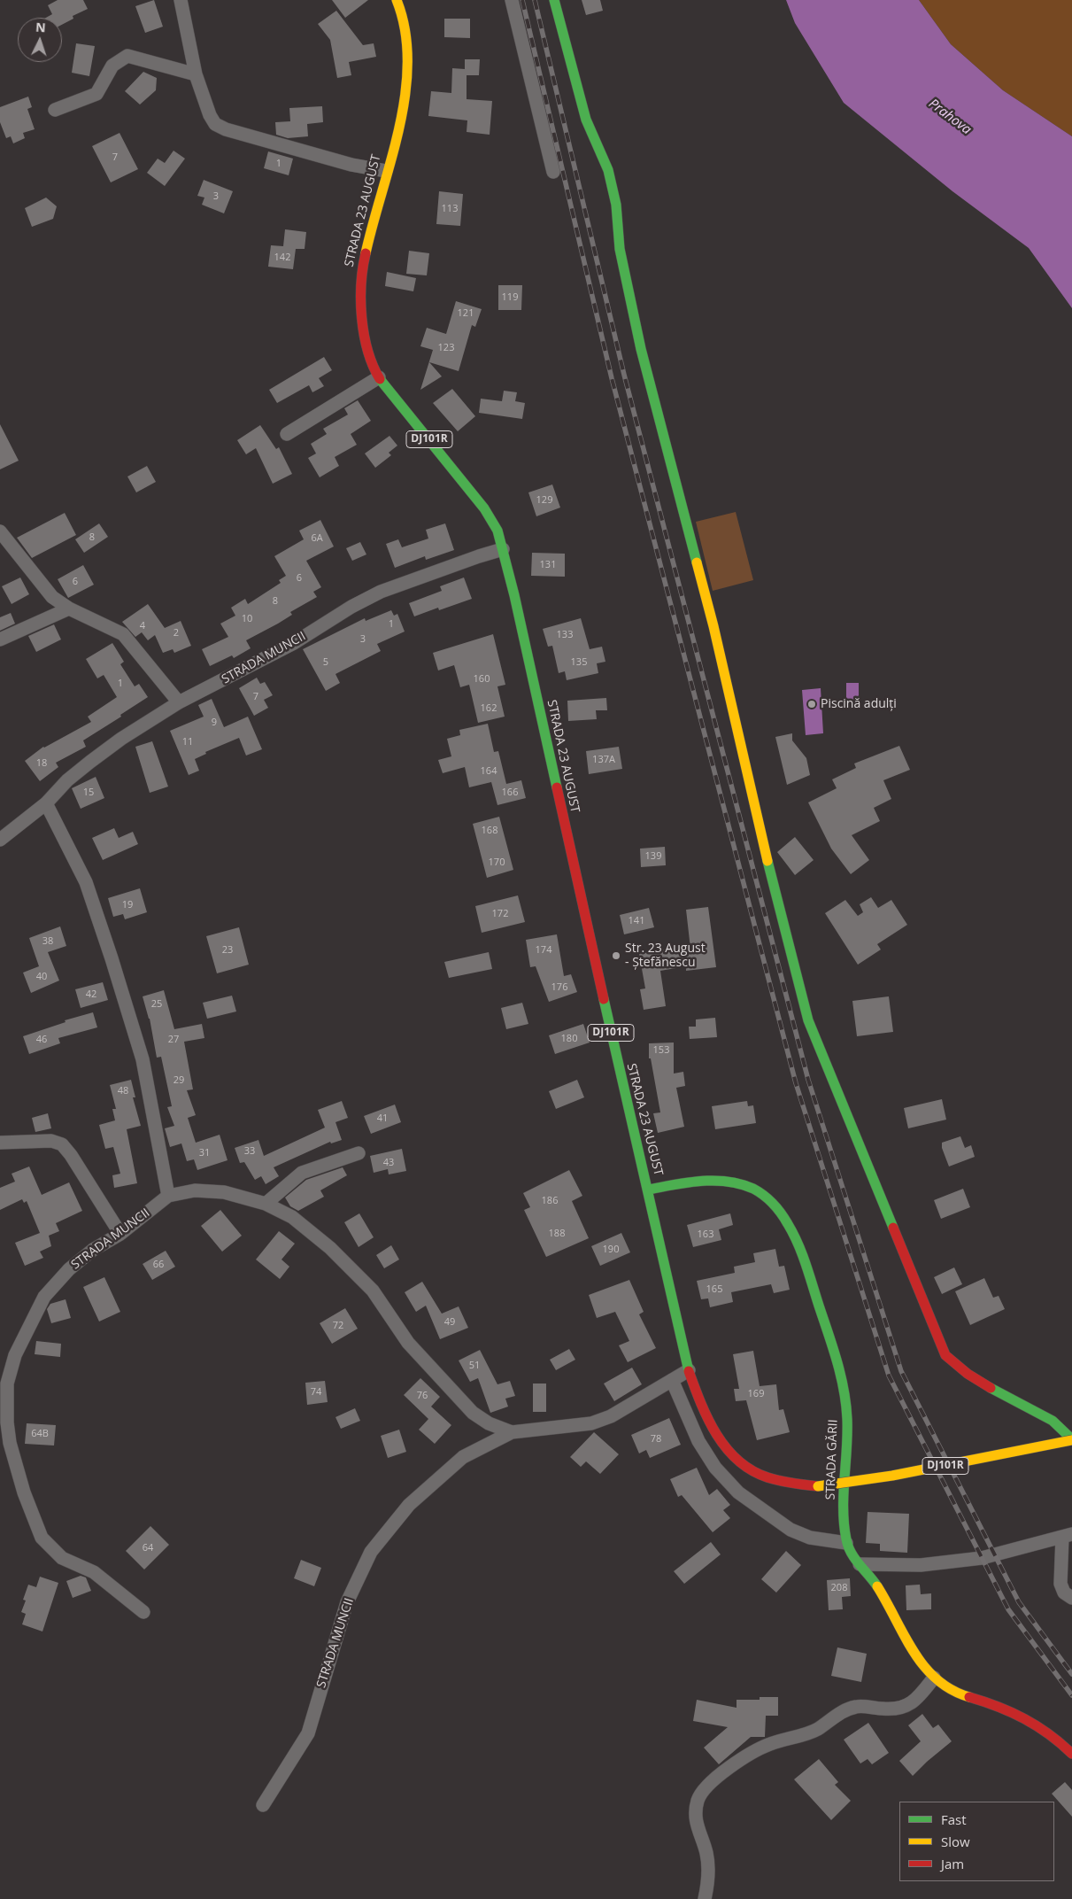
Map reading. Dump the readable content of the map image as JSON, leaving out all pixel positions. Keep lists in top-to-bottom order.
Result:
{
  "streets": {
    "street": [
      "STRADA 23 AUGUST",
      "DJ101R",
      "STRADA MUNCII",
      "STRADA GĂRII"
    ]
  },
  "crossings": [
    ["STRADA 23 AUGUST", "STRADA MUNCII"],
    ["STRADA 23 AUGUST", "STRADA GĂRII"]
  ],
  "water": ["Prahova"],
  "places": ["Piscină adulți", "Str. 23 August - Ștefănescu"],
  "house_numbers": [
    "7",
    "1",
    "3",
    "113",
    "142",
    "119",
    "121",
    "123",
    "129",
    "8",
    "6A",
    "131",
    "6",
    "6",
    "8",
    "10",
    "1",
    "4",
    "2",
    "133",
    "3",
    "5",
    "135",
    "160",
    "1",
    "7",
    "162",
    "9",
    "11",
    "137A",
    "18",
    "164",
    "15",
    "166",
    "168",
    "139",
    "170",
    "19",
    "172",
    "141",
    "38",
    "23",
    "174",
    "40",
    "176",
    "42",
    "25",
    "180",
    "46",
    "27",
    "153",
    "29",
    "48",
    "41",
    "33",
    "31",
    "43",
    "186",
    "188",
    "163",
    "190",
    "66",
    "165",
    "49",
    "72",
    "51",
    "74",
    "169",
    "76",
    "64B",
    "78",
    "64",
    "208"
  ],
  "legend": ["Fast", "Slow", "Jam"],
  "north": "top"
}
